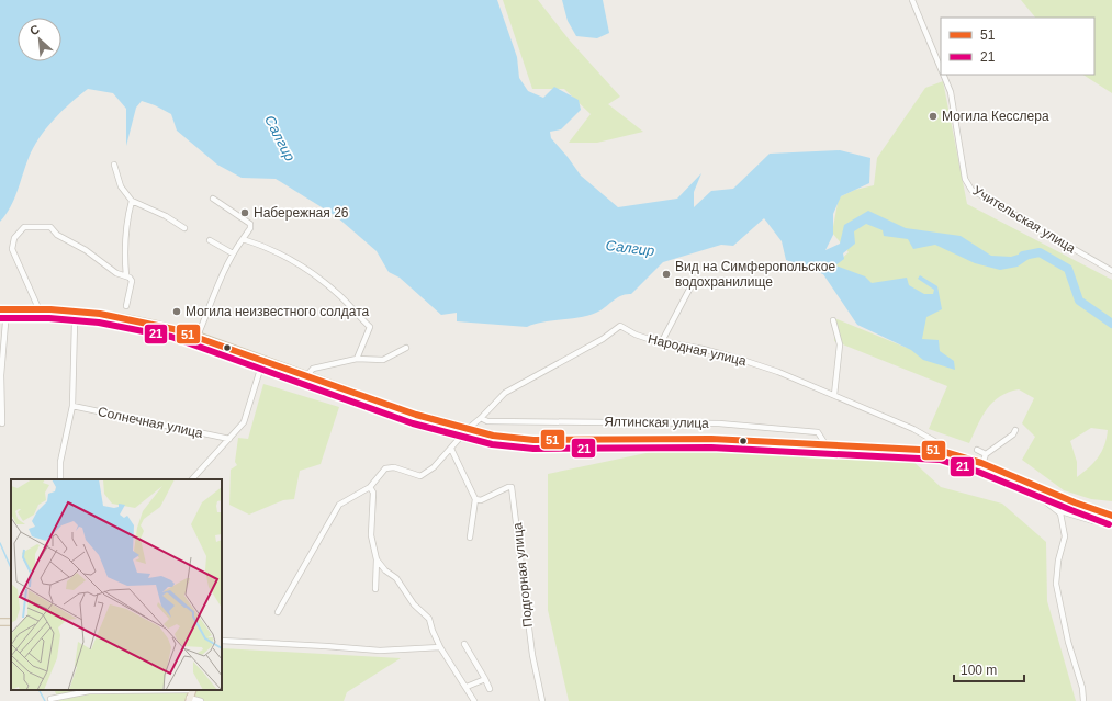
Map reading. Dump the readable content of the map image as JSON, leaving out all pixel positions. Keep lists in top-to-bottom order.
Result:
{
  "streets": {
    "street": [
      "Учительская улица",
      "Народная улица",
      "Солнечная улица",
      "Ялтинская улица",
      "Подгорная улица"
    ]
  },
  "crossings": [
    ["Народная улица", "Ялтинская улица"]
  ],
  "water": ["Салгир"],
  "places": [
    "Могила Кесслера",
    "Набережная 26",
    "Вид на Симферопольское водохранилище",
    "Могила неизвестного солдата"
  ],
  "lines": ["transit line 51", "transit line 21"],
  "legend": ["51", "21"],
  "scale_bar": "100 m",
  "north": "top left"
}
